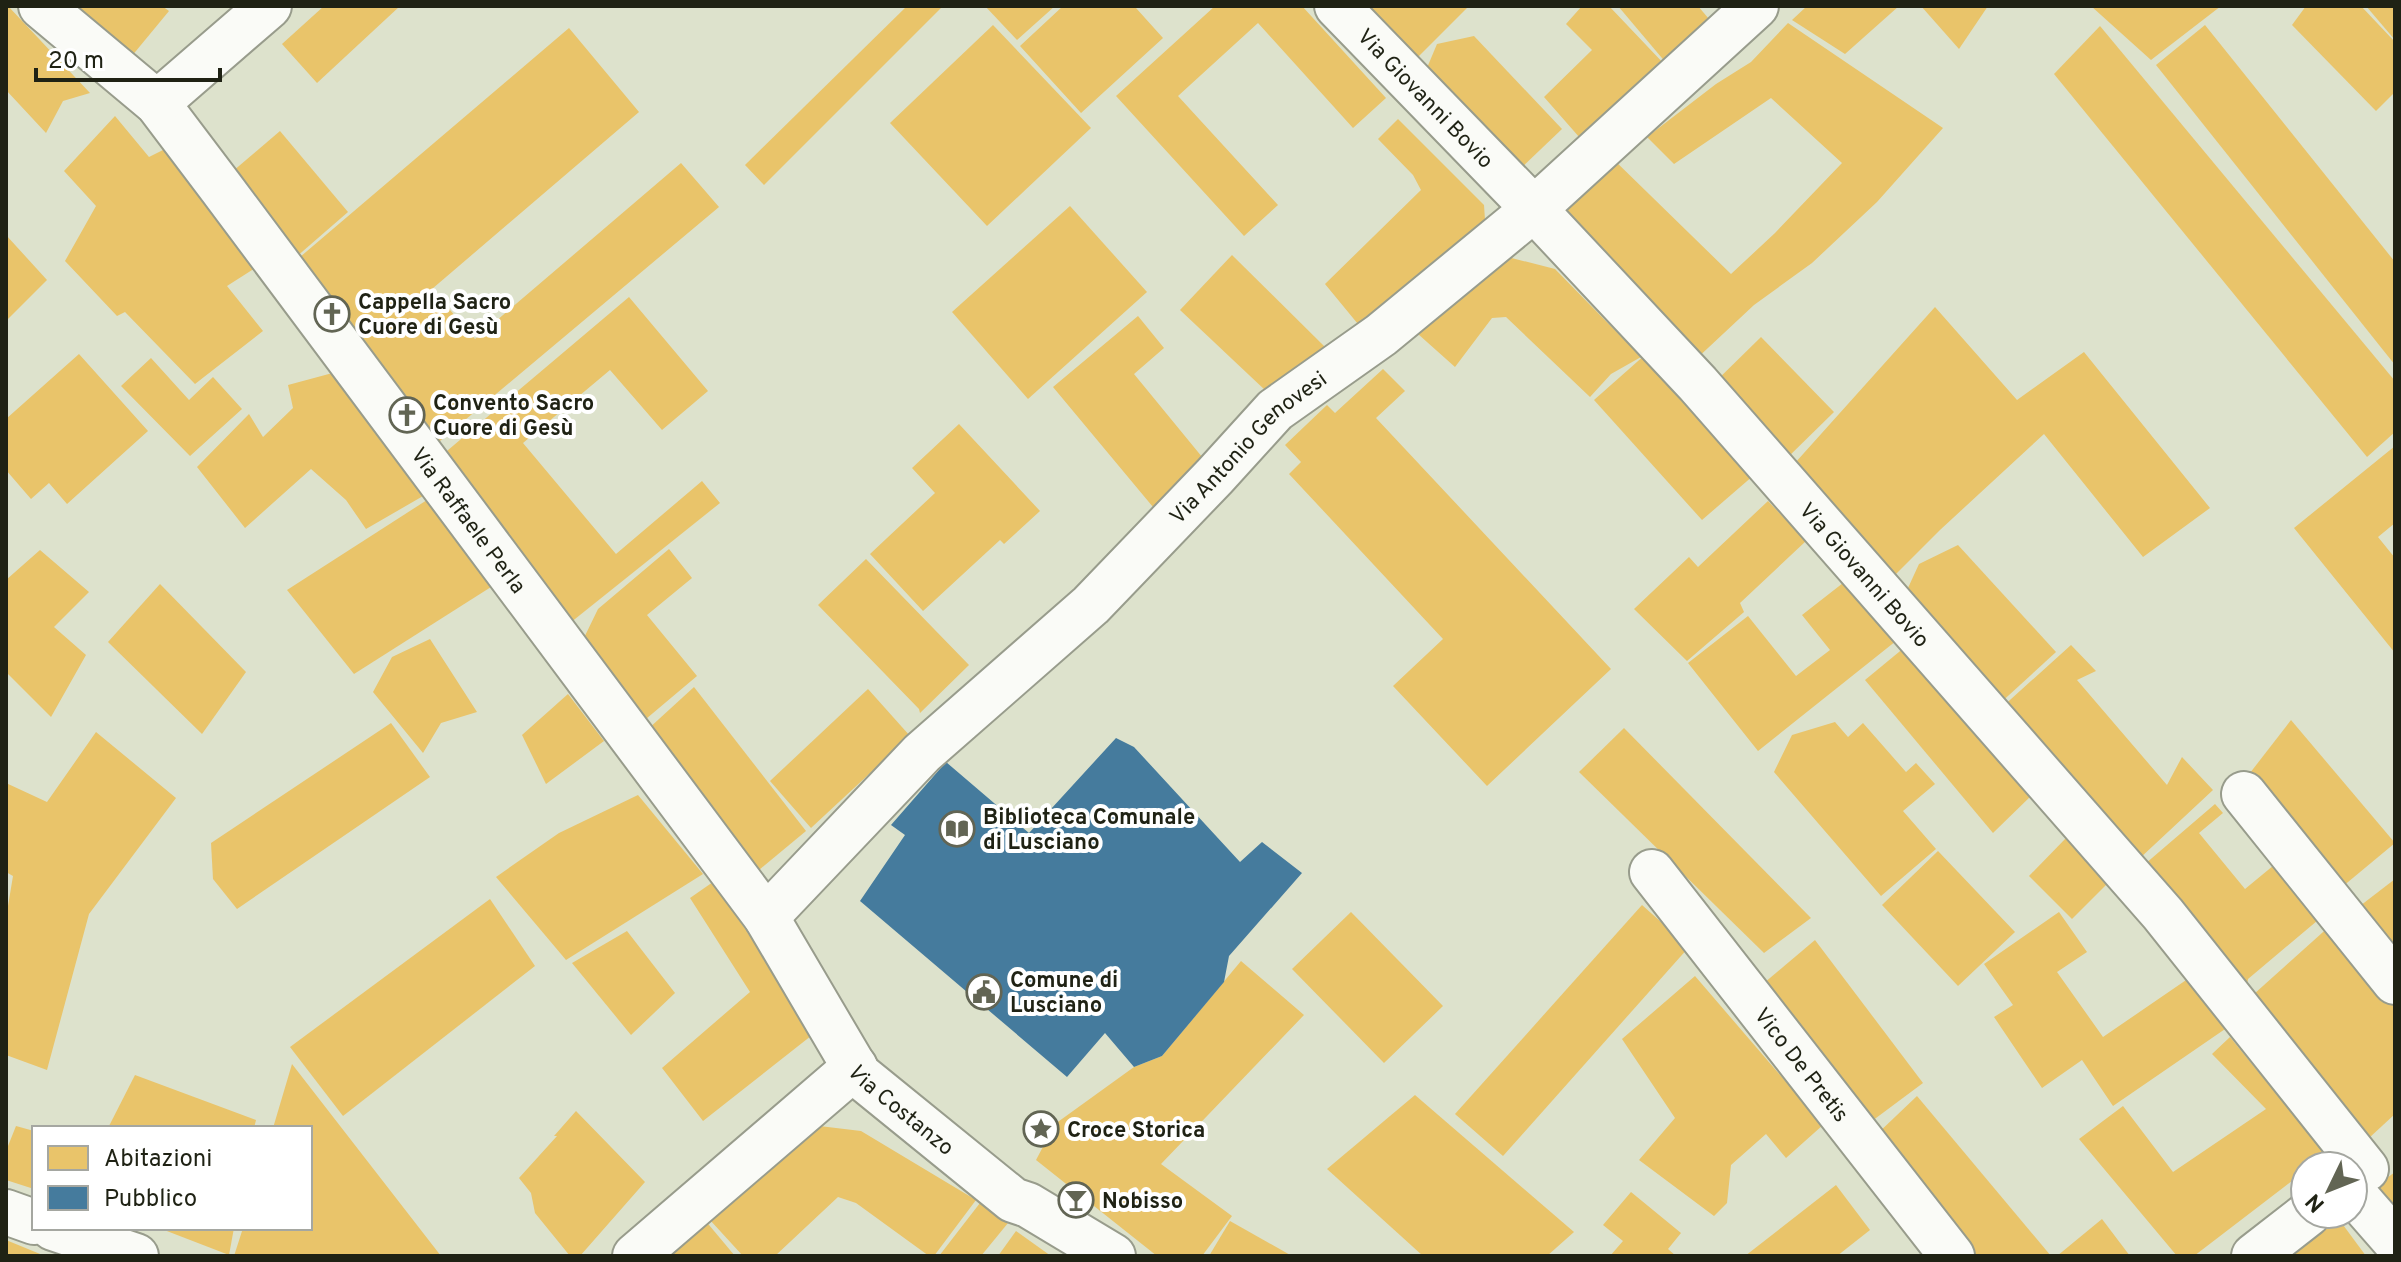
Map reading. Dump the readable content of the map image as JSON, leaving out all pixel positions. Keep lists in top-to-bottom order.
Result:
{
  "streets": {
    "street": [
      "Via Giovanni Bovio",
      "Via Antonio Genovesi",
      "Via Raffaele Perla",
      "Vico De Pretis",
      "Via Costanzo"
    ]
  },
  "crossings": [
    ["Via Giovanni Bovio", "Via Antonio Genovesi"],
    ["Via Antonio Genovesi", "Via Raffaele Perla"],
    ["Via Raffaele Perla", "Via Costanzo"]
  ],
  "places": {
    "church": ["Cappella Sacro Cuore di Gesù", "Convento Sacro Cuore di Gesù"],
    "library": ["Biblioteca Comunale di Lusciano"],
    "public building": ["Comune di Lusciano"],
    "place": ["Croce Storica"],
    "bar": ["Nobisso"]
  },
  "legend": ["Abitazioni", "Pubblico"],
  "scale_bar": "20 m",
  "north": "bottom left"
}
